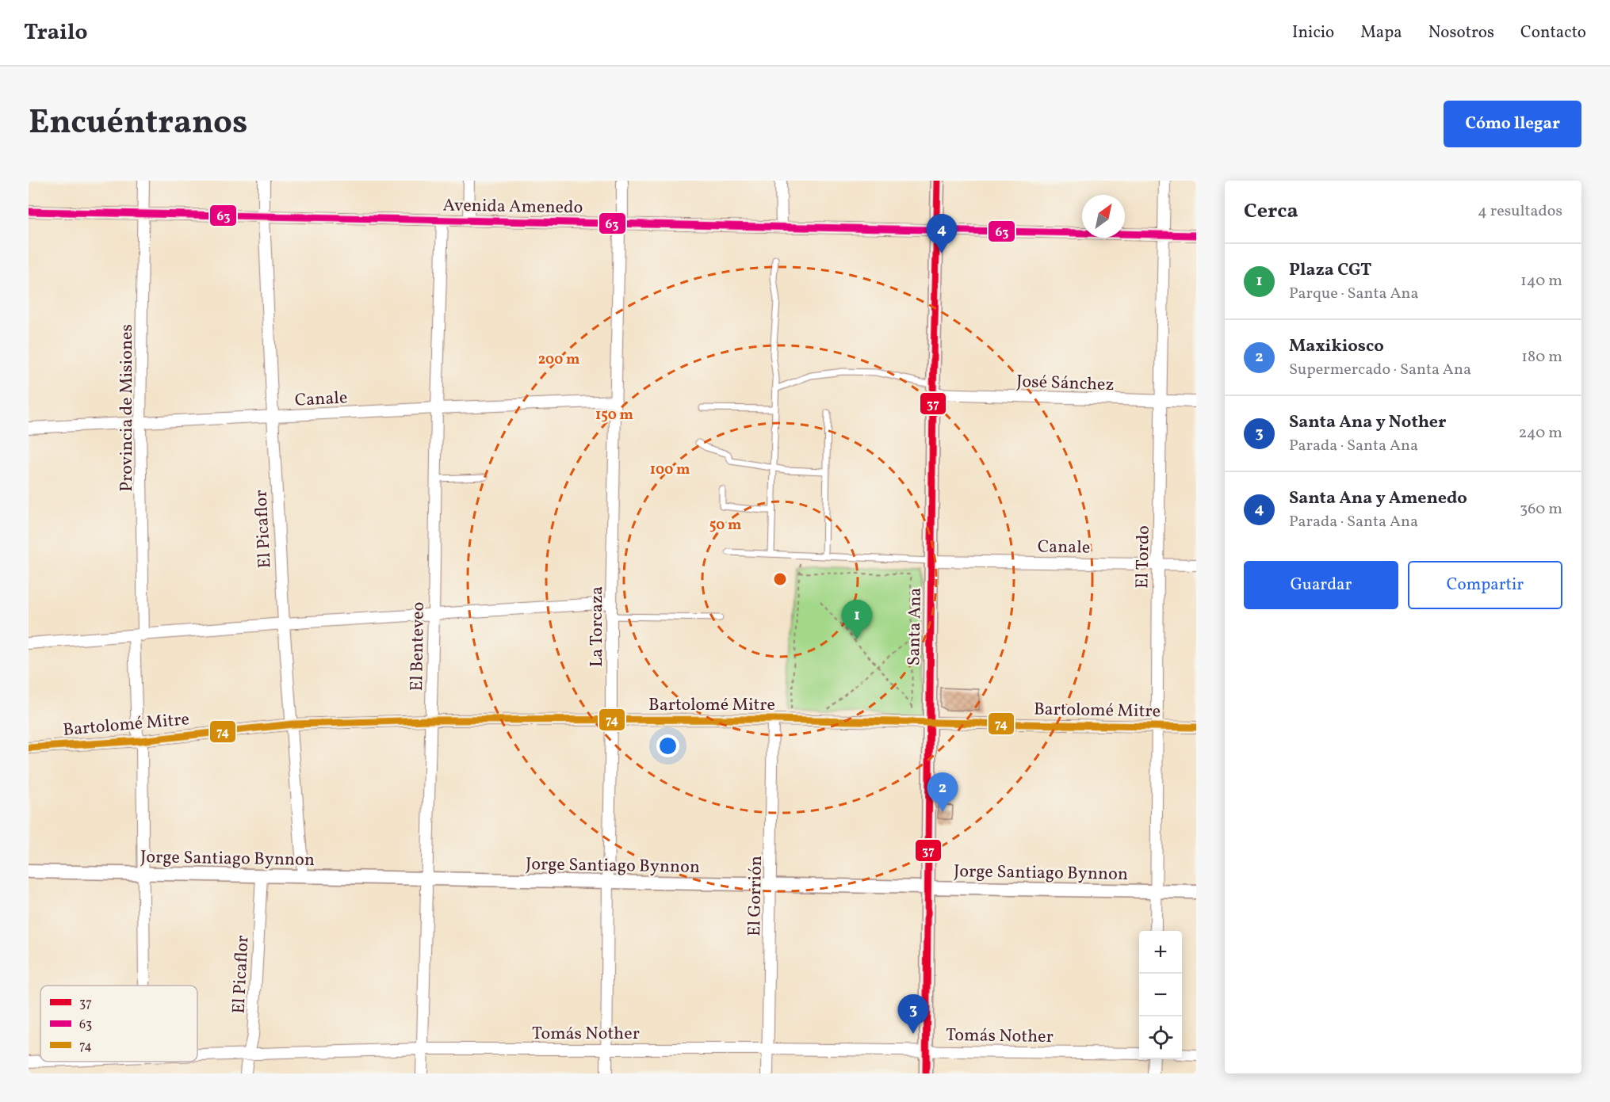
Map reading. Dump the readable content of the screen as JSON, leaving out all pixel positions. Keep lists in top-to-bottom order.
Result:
{
  "streets": {
    "street": [
      "Avenida Amenedo",
      "José Sánchez",
      "Canale",
      "Provincia de Misiones",
      "El Picaflor",
      "El Tordo",
      "La Torcaza",
      "Santa Ana",
      "El Benteveo",
      "Bartolomé Mitre",
      "Jorge Santiago Bynnon",
      "El Gorrión",
      "Tomás Nother"
    ]
  },
  "crossings": [
    ["Avenida Amenedo", "Provincia de Misiones"],
    ["Avenida Amenedo", "El Picaflor"],
    ["Avenida Amenedo", "El Tordo"],
    ["Avenida Amenedo", "La Torcaza"],
    ["Avenida Amenedo", "Santa Ana"],
    ["Avenida Amenedo", "El Benteveo"],
    ["José Sánchez", "El Tordo"],
    ["José Sánchez", "Santa Ana"],
    ["Canale", "Provincia de Misiones"],
    ["Canale", "El Picaflor"],
    ["Canale", "El Tordo"],
    ["Canale", "La Torcaza"],
    ["Canale", "Santa Ana"],
    ["Canale", "El Benteveo"],
    ["Provincia de Misiones", "Bartolomé Mitre"],
    ["Provincia de Misiones", "Jorge Santiago Bynnon"],
    ["El Picaflor", "Bartolomé Mitre"],
    ["El Picaflor", "Jorge Santiago Bynnon"],
    ["El Picaflor", "Tomás Nother"],
    ["El Tordo", "Bartolomé Mitre"],
    ["El Tordo", "Jorge Santiago Bynnon"],
    ["La Torcaza", "Bartolomé Mitre"],
    ["La Torcaza", "Jorge Santiago Bynnon"],
    ["La Torcaza", "Tomás Nother"],
    ["Santa Ana", "Bartolomé Mitre"],
    ["Santa Ana", "Jorge Santiago Bynnon"],
    ["Santa Ana", "Tomás Nother"],
    ["El Benteveo", "Bartolomé Mitre"],
    ["El Benteveo", "Jorge Santiago Bynnon"],
    ["El Benteveo", "Tomás Nother"],
    ["Bartolomé Mitre", "El Gorrión"],
    ["Jorge Santiago Bynnon", "El Gorrión"],
    ["El Gorrión", "Tomás Nother"]
  ],
  "lines": ["transit line 37", "transit line 63", "transit line 74"],
  "legend": ["37", "63", "74"],
  "north": "top right",
  "page": {
    "header": "Trailo",
    "nav": [
      "Inicio",
      "Mapa",
      "Nosotros",
      "Contacto"
    ],
    "title": "Encuéntranos",
    "buttons": [
      "Cómo llegar",
      ["Guardar", "Compartir"]
    ],
    "heading": ["Cerca", "4 resultados"],
    "pins": [
      "4",
      "1",
      "2",
      "3"
    ],
    "list": [
      {
        "mark": "1",
        "name": "Plaza CGT",
        "note": "Parque · Santa Ana",
        "value": "140 m"
      },
      {
        "mark": "2",
        "name": "Maxikiosco",
        "note": "Supermercado · Santa Ana",
        "value": "180 m"
      },
      {
        "mark": "3",
        "name": "Santa Ana y Nother",
        "note": "Parada · Santa Ana",
        "value": "240 m"
      },
      {
        "mark": "4",
        "name": "Santa Ana y Amenedo",
        "note": "Parada · Santa Ana",
        "value": "360 m"
      }
    ],
    "map_buttons": ["+", "−"]
  },
  "rings": [
    "200 m",
    "150 m",
    "100 m",
    "50 m"
  ]
}
